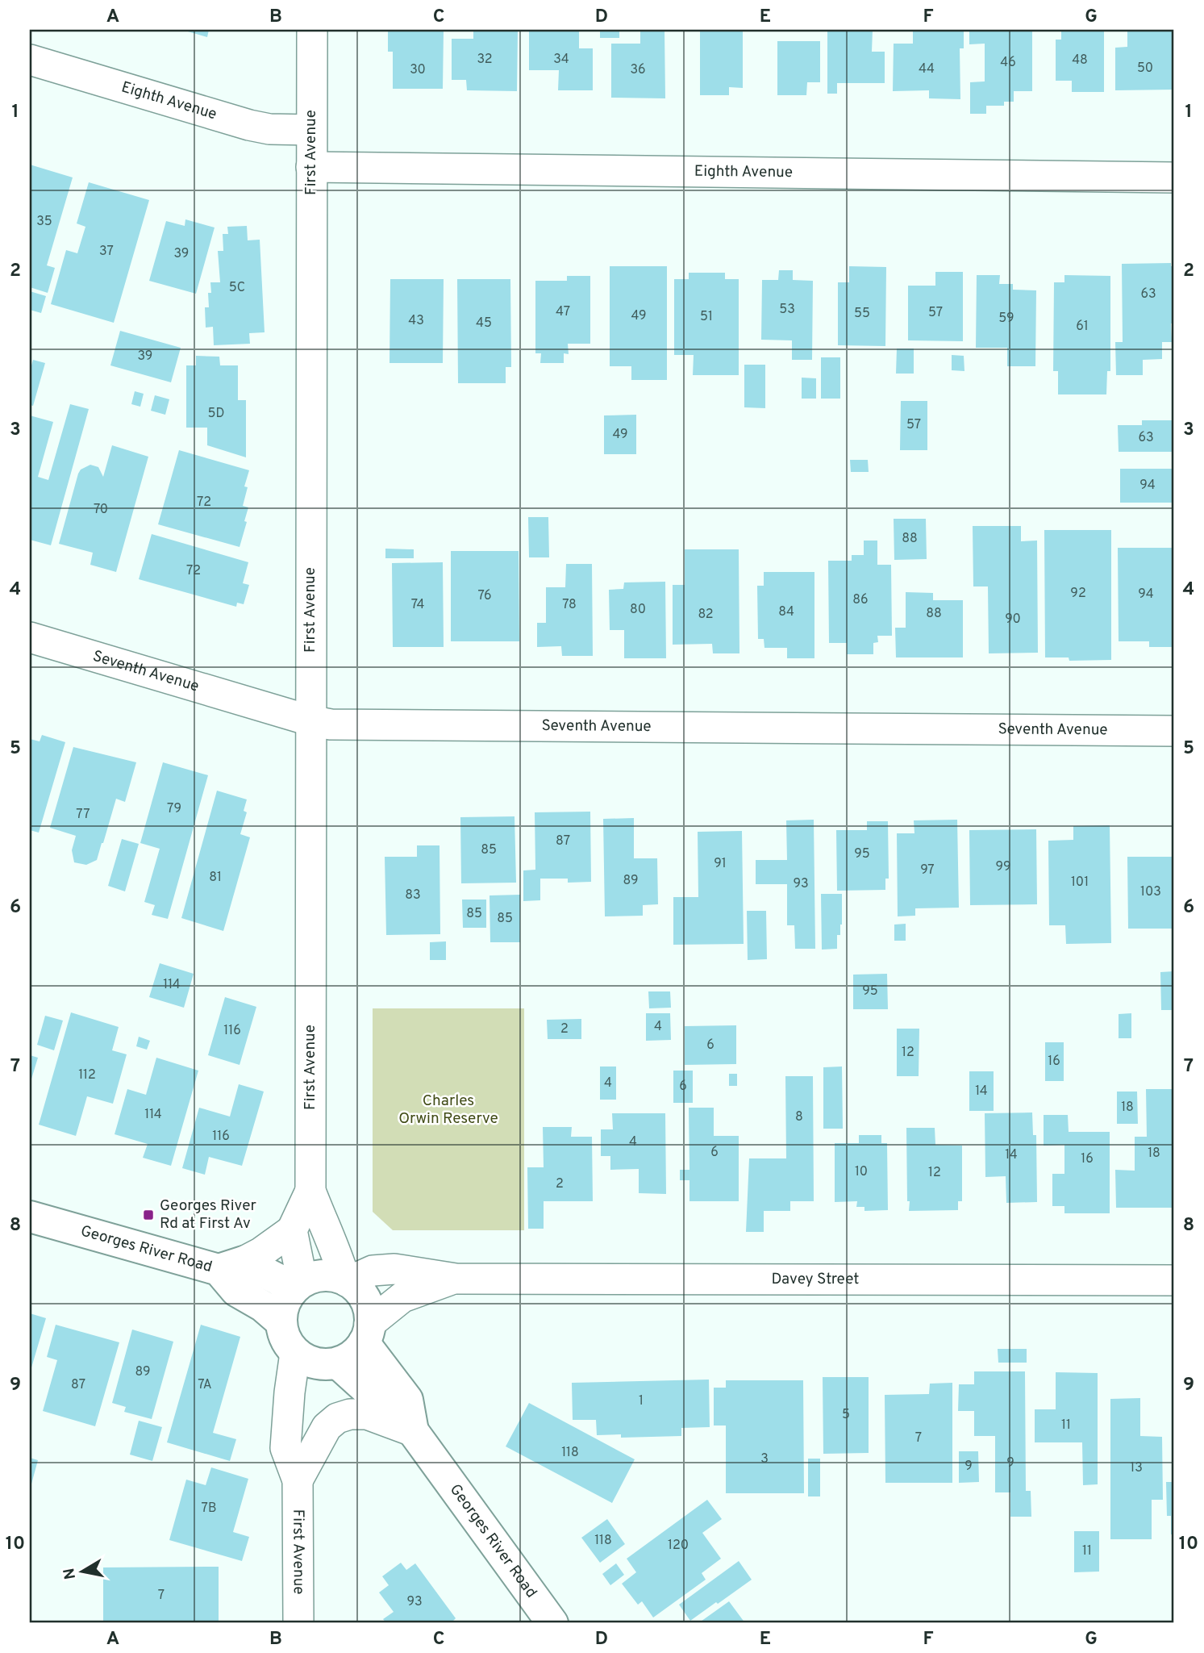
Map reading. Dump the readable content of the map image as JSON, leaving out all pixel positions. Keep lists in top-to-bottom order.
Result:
{
  "streets": {
    "street": [
      "Eighth Avenue",
      "First Avenue",
      "Seventh Avenue",
      "Georges River Road",
      "Davey Street"
    ]
  },
  "crossings": [
    ["Eighth Avenue", "First Avenue"],
    ["First Avenue", "Seventh Avenue"],
    ["First Avenue", "Georges River Road"],
    ["First Avenue", "Davey Street"],
    ["Georges River Road", "Davey Street"]
  ],
  "parks": ["Charles Orwin Reserve"],
  "places": {
    "transit": ["Georges River Rd at First Av"]
  },
  "house_numbers": [
    "32",
    "34",
    "48",
    "46",
    "50",
    "44",
    "30",
    "36",
    "35",
    "37",
    "39",
    "5C",
    "63",
    "53",
    "47",
    "57",
    "55",
    "49",
    "51",
    "59",
    "43",
    "45",
    "61",
    "39",
    "5D",
    "57",
    "49",
    "63",
    "94",
    "72",
    "70",
    "88",
    "72",
    "92",
    "94",
    "76",
    "86",
    "74",
    "78",
    "80",
    "84",
    "88",
    "82",
    "90",
    "79",
    "77",
    "87",
    "85",
    "95",
    "91",
    "99",
    "97",
    "81",
    "89",
    "101",
    "93",
    "103",
    "83",
    "85",
    "85",
    "114",
    "95",
    "4",
    "2",
    "116",
    "6",
    "12",
    "16",
    "112",
    "4",
    "6",
    "14",
    "18",
    "114",
    "8",
    "116",
    "4",
    "6",
    "18",
    "14",
    "16",
    "10",
    "12",
    "2",
    "89",
    "87",
    "7A",
    "1",
    "5",
    "11",
    "7",
    "118",
    "3",
    "9",
    "9",
    "13",
    "7B",
    "118",
    "120",
    "11",
    "7",
    "93"
  ],
  "north": "left",
  "grid": {
    "columns": [
      "A",
      "B",
      "C",
      "D",
      "E",
      "F",
      "G"
    ],
    "rows": [
      "1",
      "2",
      "3",
      "4",
      "5",
      "6",
      "7",
      "8",
      "9",
      "10"
    ]
  }
}
